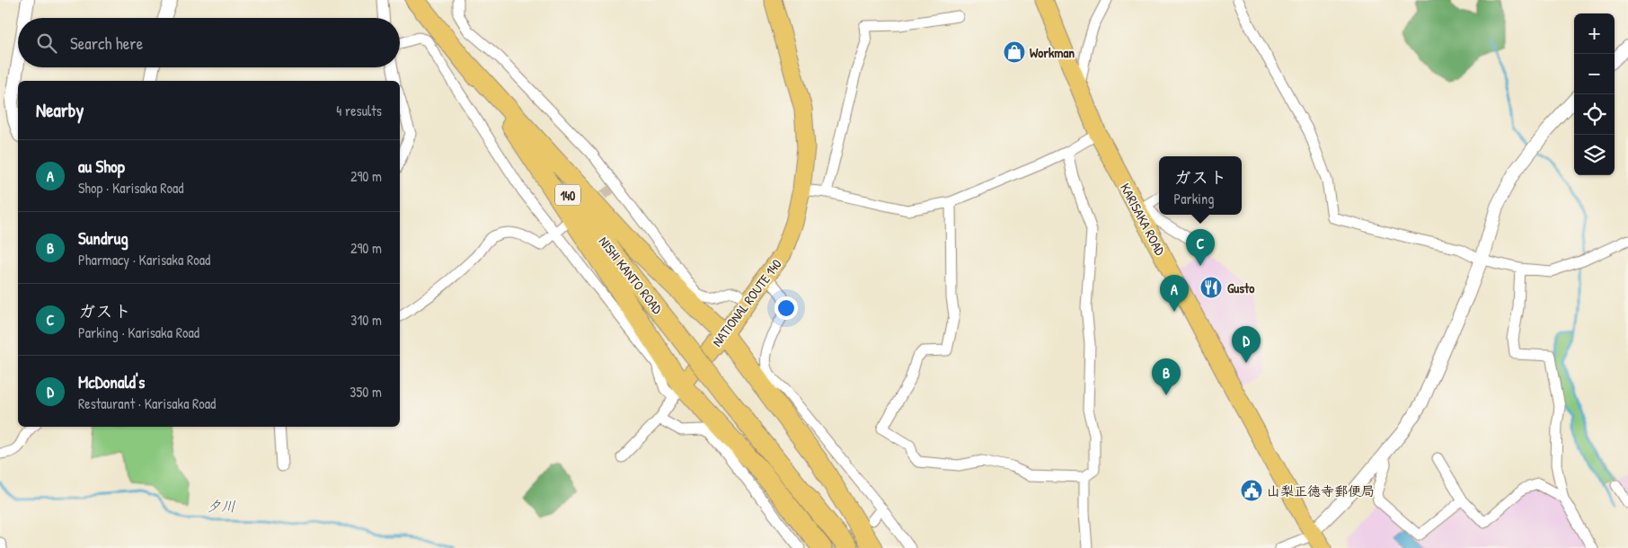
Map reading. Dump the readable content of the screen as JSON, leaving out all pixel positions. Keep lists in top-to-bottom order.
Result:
{
  "streets": {
    "highway": [
      "140",
      "KARISAKA ROAD",
      "NISHI KANTO ROAD",
      "NATIONAL ROUTE 140"
    ]
  },
  "water": ["夕川"],
  "places": {
    "shop": ["Workman"],
    "restaurant": ["Gusto"],
    "public building": ["山梨正徳寺郵便局"]
  },
  "page": {
    "map_buttons": ["+", "−"],
    "search": "Search here",
    "heading": ["Nearby", "4 results"],
    "list": [
      {
        "mark": "A",
        "name": "au Shop",
        "note": "Shop · Karisaka Road",
        "value": "290 m"
      },
      {
        "mark": "B",
        "name": "Sundrug",
        "note": "Pharmacy · Karisaka Road",
        "value": "290 m"
      },
      {
        "mark": "C",
        "name": "ガスト",
        "note": "Parking · Karisaka Road",
        "value": "310 m"
      },
      {
        "mark": "D",
        "name": "McDonald's",
        "note": "Restaurant · Karisaka Road",
        "value": "350 m"
      }
    ],
    "popup": ["ガスト", "Parking"],
    "pins": [
      "C",
      "A",
      "D",
      "B"
    ]
  }
}
